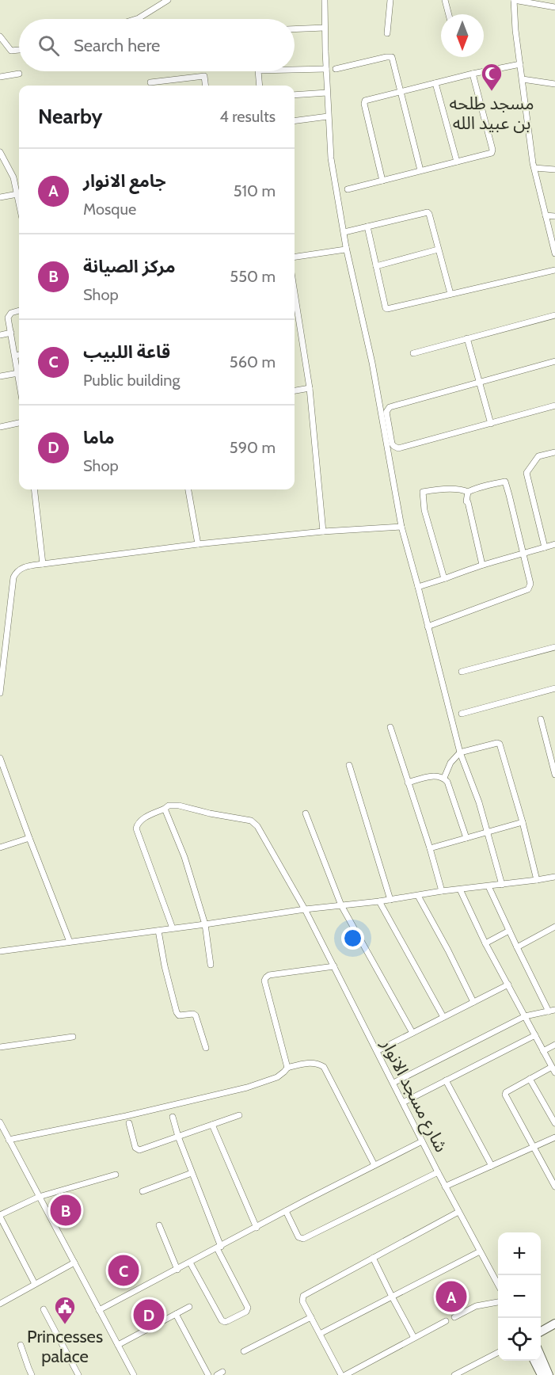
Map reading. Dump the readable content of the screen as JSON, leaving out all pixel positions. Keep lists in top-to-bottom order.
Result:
{
  "streets": {
    "street": ["شارع مسجد الانوار"]
  },
  "places": {
    "mosque": ["مسجد طلحه بن عبيد الله"],
    "public building": ["Princesses palace"]
  },
  "north": "bottom",
  "page": {
    "search": "Search here",
    "heading": ["Nearby", "4 results"],
    "list": [
      {
        "mark": "A",
        "name": "جامع الانوار",
        "note": "Mosque",
        "value": "510 m"
      },
      {
        "mark": "B",
        "name": "مركز الصيانة",
        "note": "Shop",
        "value": "550 m"
      },
      {
        "mark": "C",
        "name": "قاعة اللبيب",
        "note": "Public building",
        "value": "560 m"
      },
      {
        "mark": "D",
        "name": "ماما",
        "note": "Shop",
        "value": "590 m"
      }
    ],
    "pins": [
      "B",
      "C",
      "A",
      "D"
    ],
    "map_buttons": ["+", "−"]
  }
}
